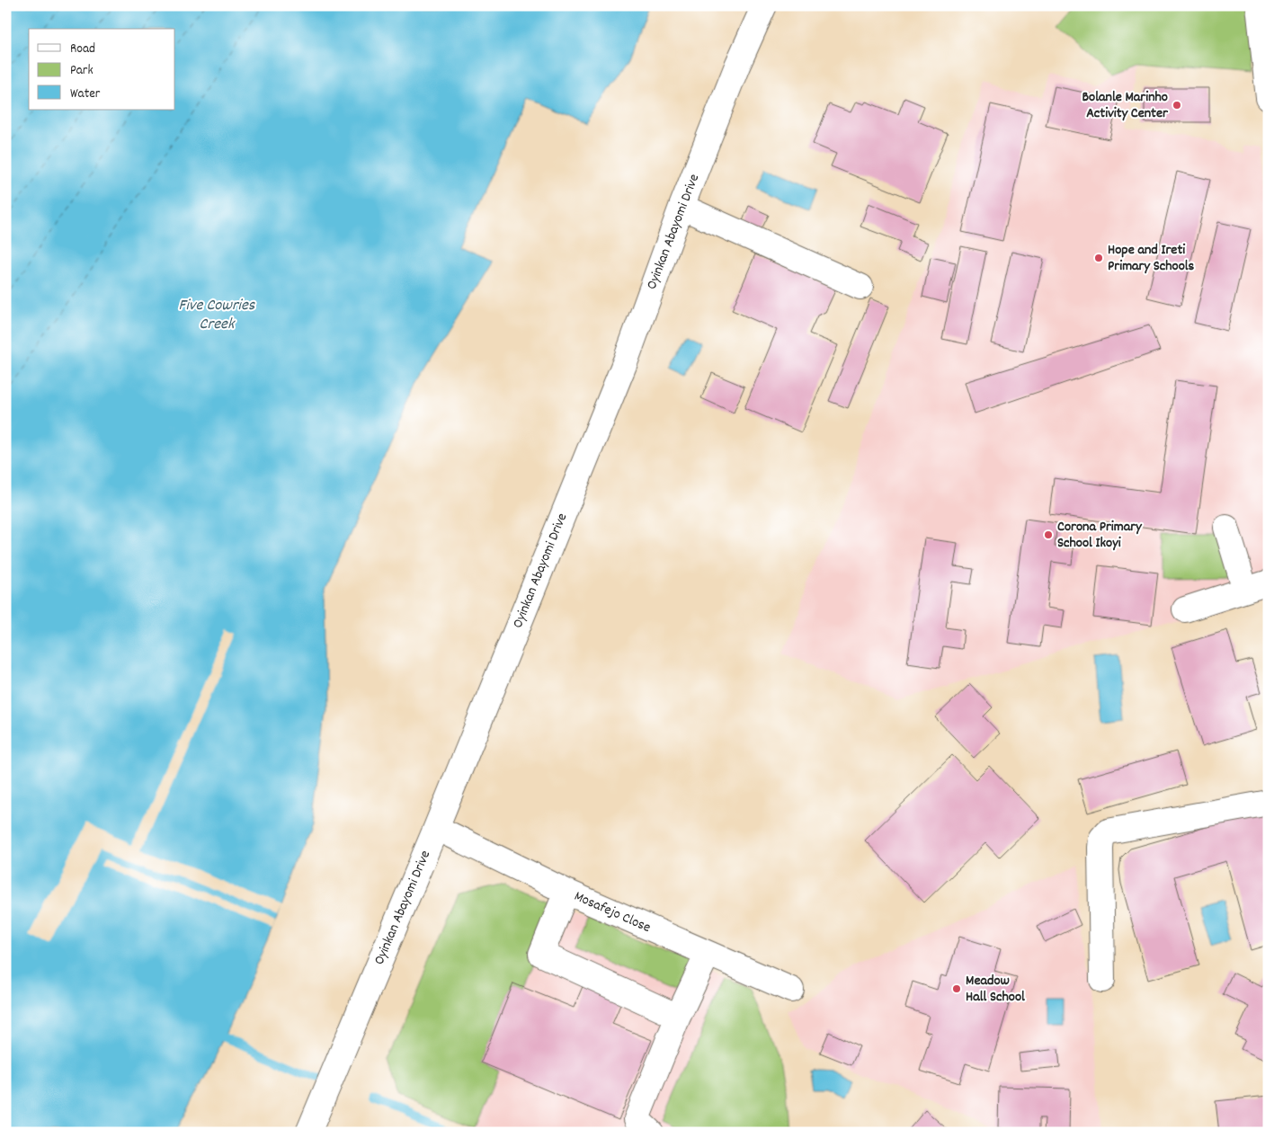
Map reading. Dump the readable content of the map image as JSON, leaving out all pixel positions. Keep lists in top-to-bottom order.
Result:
{
  "streets": {
    "street": ["Oyinkan Abayomi Drive", "Mosafejo Close"]
  },
  "crossings": [
    ["Oyinkan Abayomi Drive", "Mosafejo Close"]
  ],
  "water": ["Five Cowries Creek"],
  "places": [
    "Bolanle Marinho Activity Center",
    "Hope and Ireti Primary Schools",
    "Corona Primary School Ikoyi",
    "Meadow Hall School"
  ],
  "legend": ["Road", "Park", "Water"]
}
